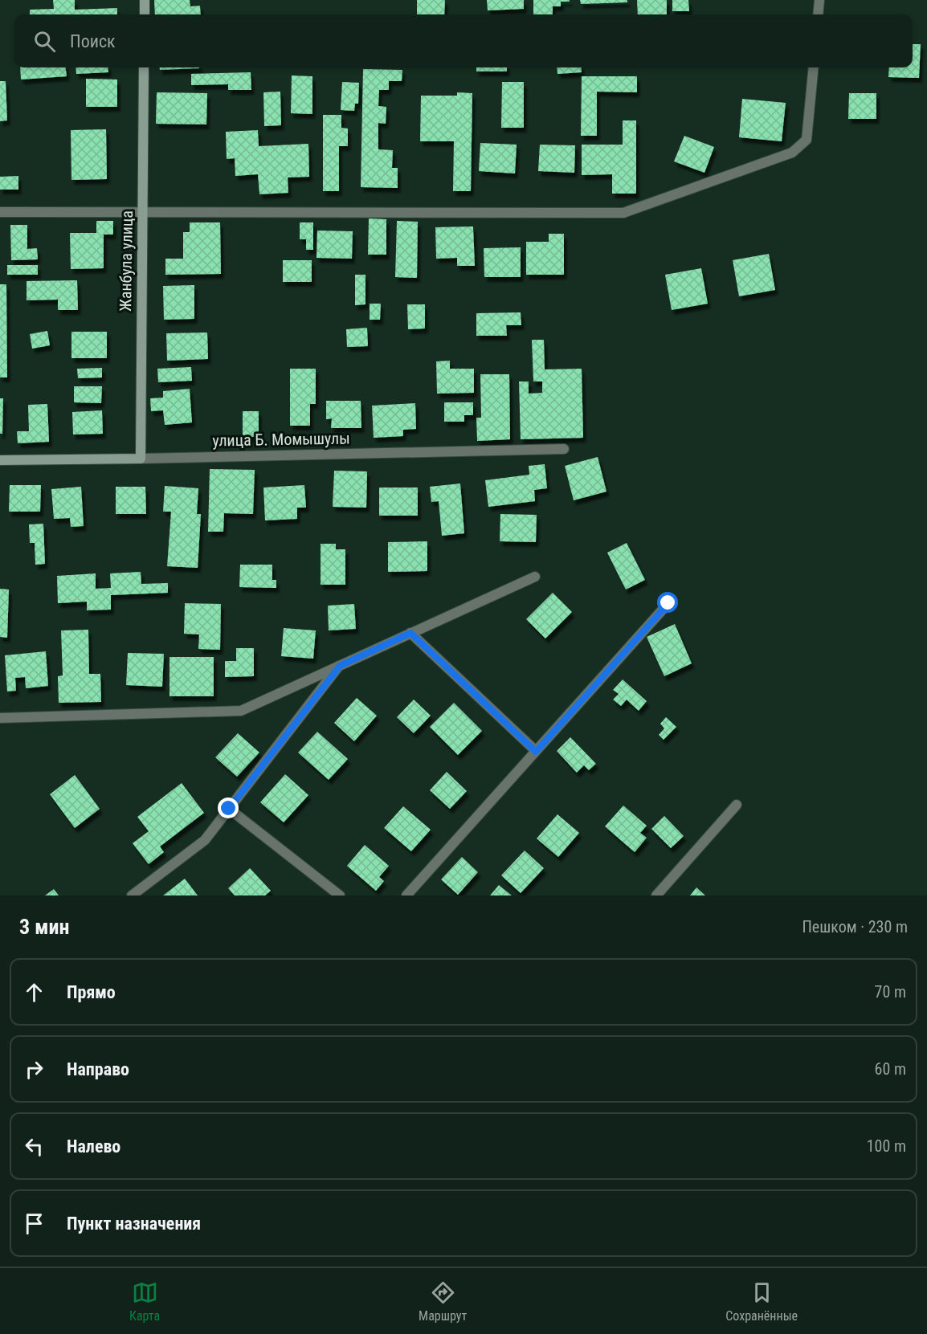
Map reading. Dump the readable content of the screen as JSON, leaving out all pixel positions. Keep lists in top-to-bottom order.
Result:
{
  "streets": {
    "street": ["Жанбула улица", "улица Б. Момышулы"]
  },
  "crossings": [
    ["Жанбула улица", "улица Б. Момышулы"]
  ],
  "page": {
    "search": "Поиск",
    "heading": ["3 мин", "Пешком · 230 m"],
    "list": [
      ["Прямо", "70 m"],
      ["Направо", "60 m"],
      ["Налево", "100 m"],
      "Пункт назначения"
    ],
    "nav": ["Карта", "Маршрут", "Сохранённые"]
  }
}
